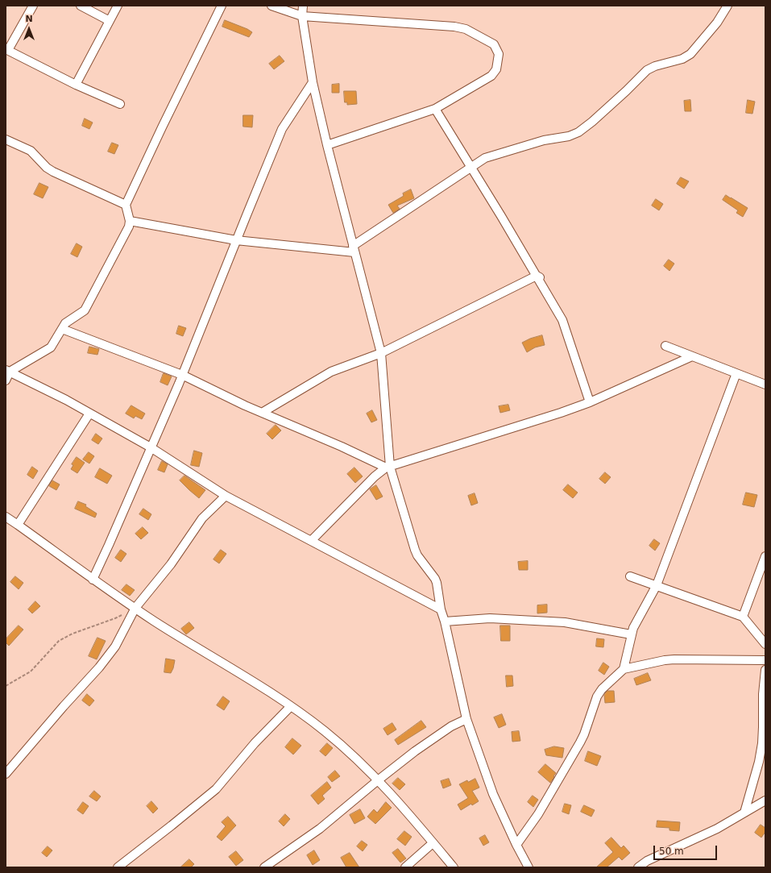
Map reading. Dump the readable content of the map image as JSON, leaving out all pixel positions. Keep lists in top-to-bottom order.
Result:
{
  "scale_bar": "50 m",
  "north": "top"
}
